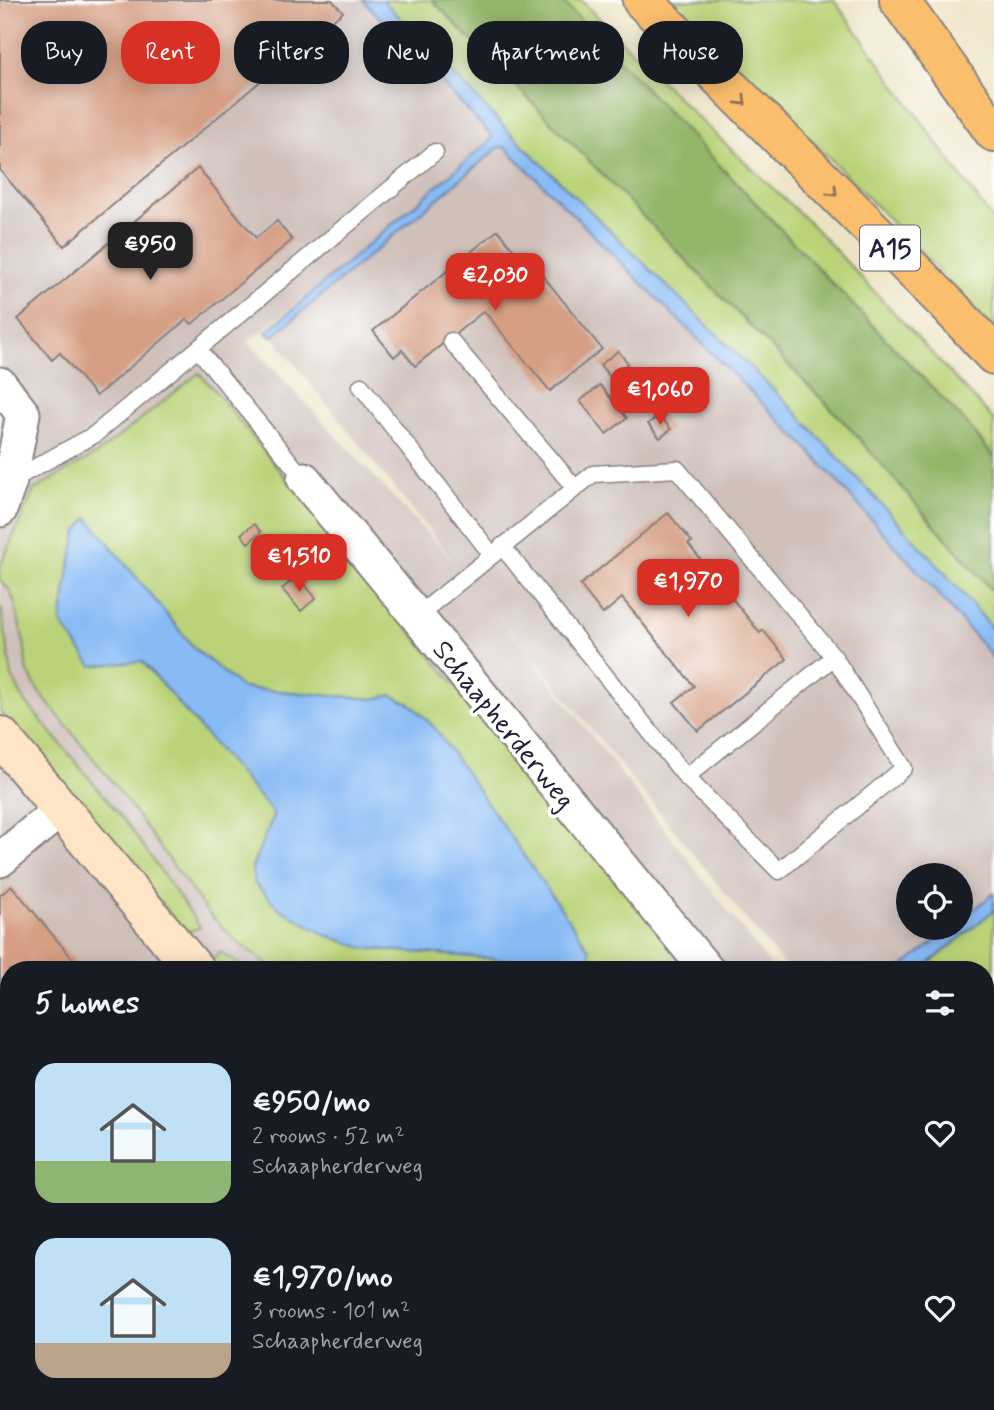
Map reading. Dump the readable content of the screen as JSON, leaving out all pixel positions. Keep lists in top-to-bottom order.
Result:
{
  "streets": {
    "highway": ["A15"],
    "street": ["Schaapherderweg"]
  },
  "page": {
    "chip": [
      "Buy",
      "Rent",
      "Filters",
      "New",
      "Apartment",
      "House"
    ],
    "price": [
      "€950",
      "€2,030",
      "€1,060",
      "€1,510",
      "€1,970"
    ],
    "heading": "5 homes",
    "list": [
      {
        "name": "€950/mo",
        "note": "2 rooms · 52 m² · Schaapherderweg"
      },
      {
        "name": "€1,970/mo",
        "note": "3 rooms · 101 m² · Schaapherderweg"
      }
    ]
  }
}
